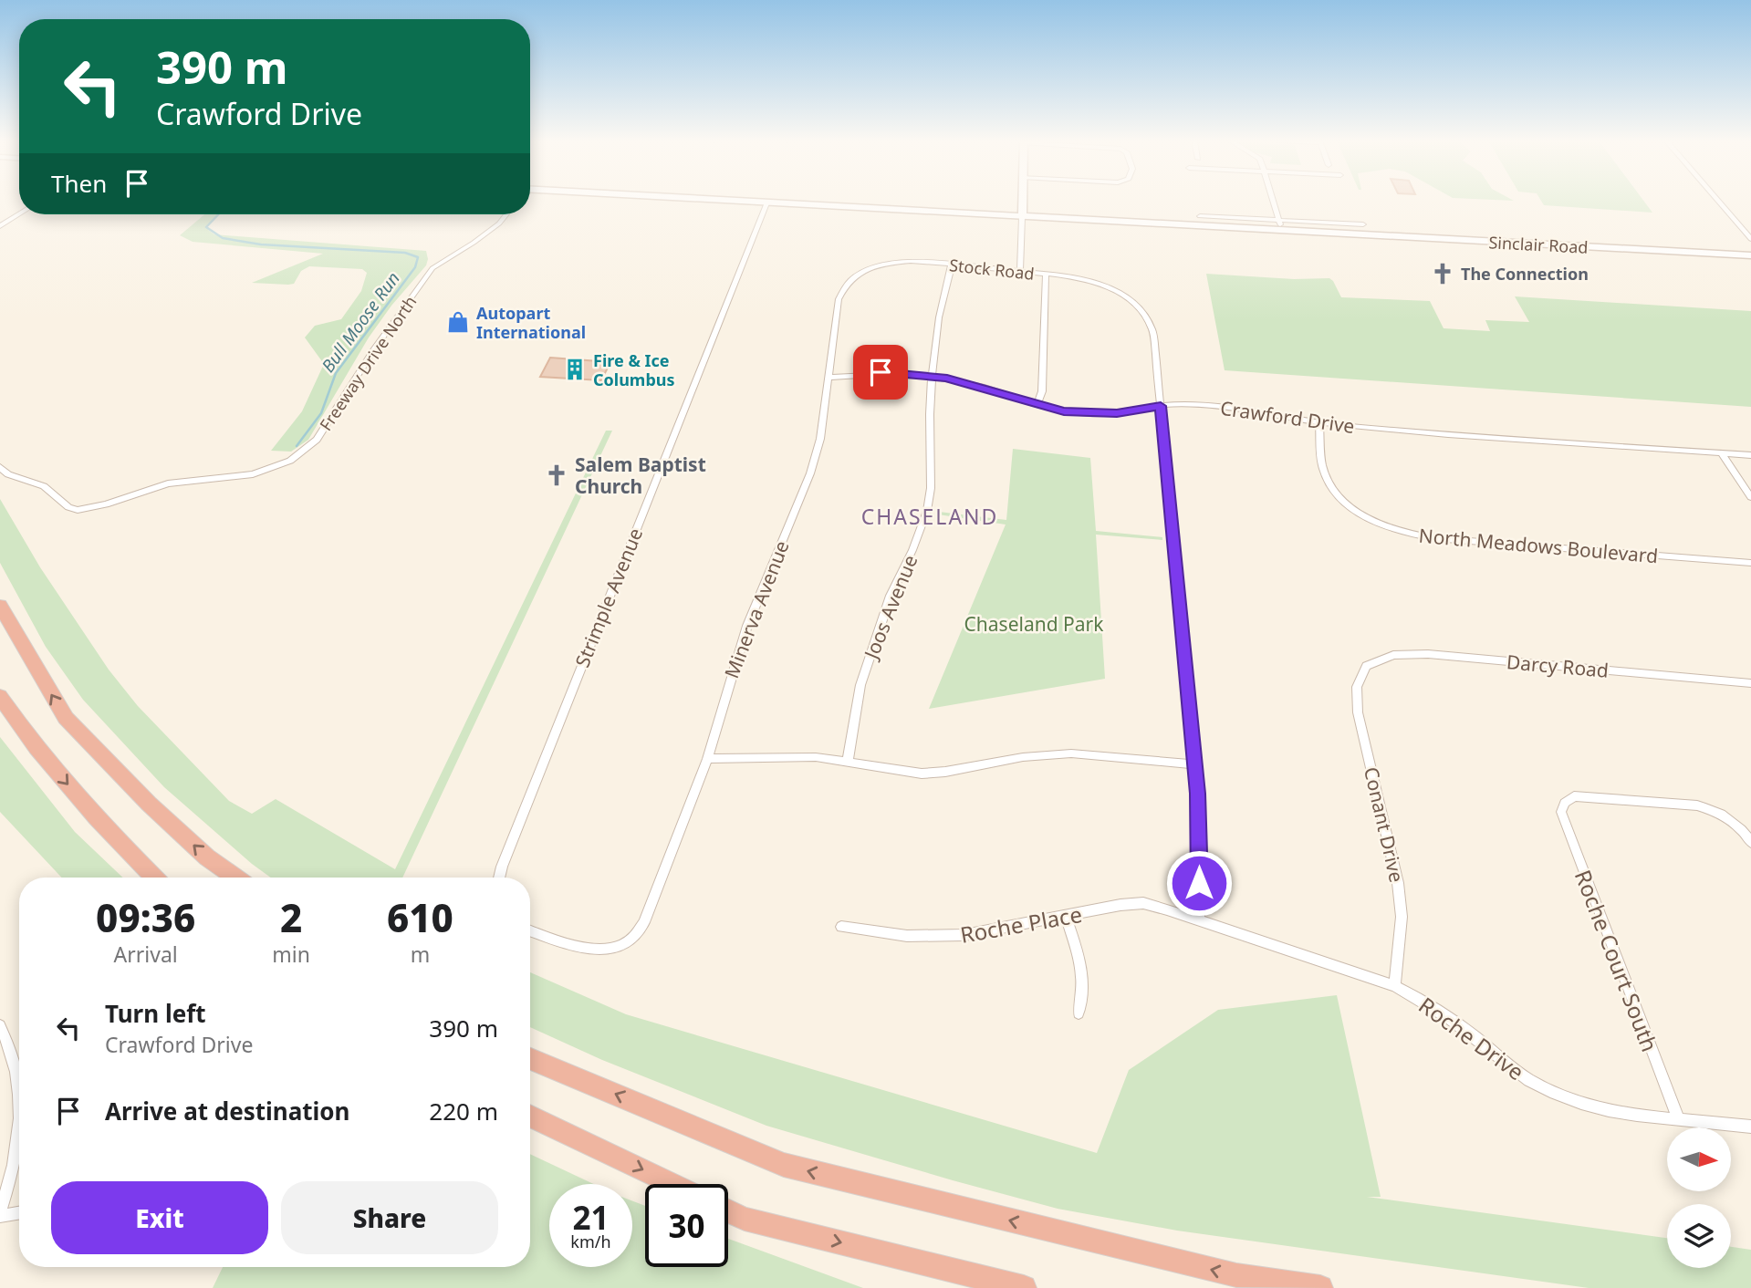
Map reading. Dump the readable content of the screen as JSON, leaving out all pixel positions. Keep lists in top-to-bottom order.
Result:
{
  "streets": {
    "main road": ["Sinclair Road"],
    "street": [
      "Stock Road",
      "Freeway Drive North",
      "Crawford Drive",
      "North Meadows Boulevard",
      "Strimple Avenue",
      "Joos Avenue",
      "Minerva Avenue",
      "Darcy Road",
      "Conant Drive",
      "Roche Place",
      "Roche Court South",
      "Roche Drive"
    ]
  },
  "crossings": [
    ["Sinclair Road", "Strimple Avenue"],
    ["Stock Road", "Crawford Drive"],
    ["Stock Road", "Joos Avenue"],
    ["Stock Road", "Minerva Avenue"],
    ["Crawford Drive", "North Meadows Boulevard"],
    ["Crawford Drive", "Joos Avenue"],
    ["Crawford Drive", "Minerva Avenue"],
    ["Darcy Road", "Conant Drive"],
    ["Conant Drive", "Roche Drive"],
    ["Roche Place", "Roche Drive"],
    ["Roche Court South", "Roche Drive"]
  ],
  "districts": ["CHASELAND"],
  "water": ["Bull Moose Run"],
  "parks": ["Chaseland Park"],
  "places": {
    "church": ["The Connection", "Salem Baptist Church"],
    "shop": ["Autopart International"],
    "building": ["Fire & Ice Columbus"]
  },
  "north": "right",
  "page": {
    "turn": ["390 m", "Crawford Drive"],
    "then": "Then",
    "eta": [
      "09:36",
      "Arrival",
      "2",
      "min",
      "610",
      "m"
    ],
    "list": [
      {
        "name": "Turn left",
        "note": "Crawford Drive",
        "value": "390 m"
      },
      {
        "name": "Arrive at destination",
        "value": "220 m"
      }
    ],
    "buttons": ["Exit", "Share"],
    "speed": "21 km/h",
    "limit": "30"
  }
}
